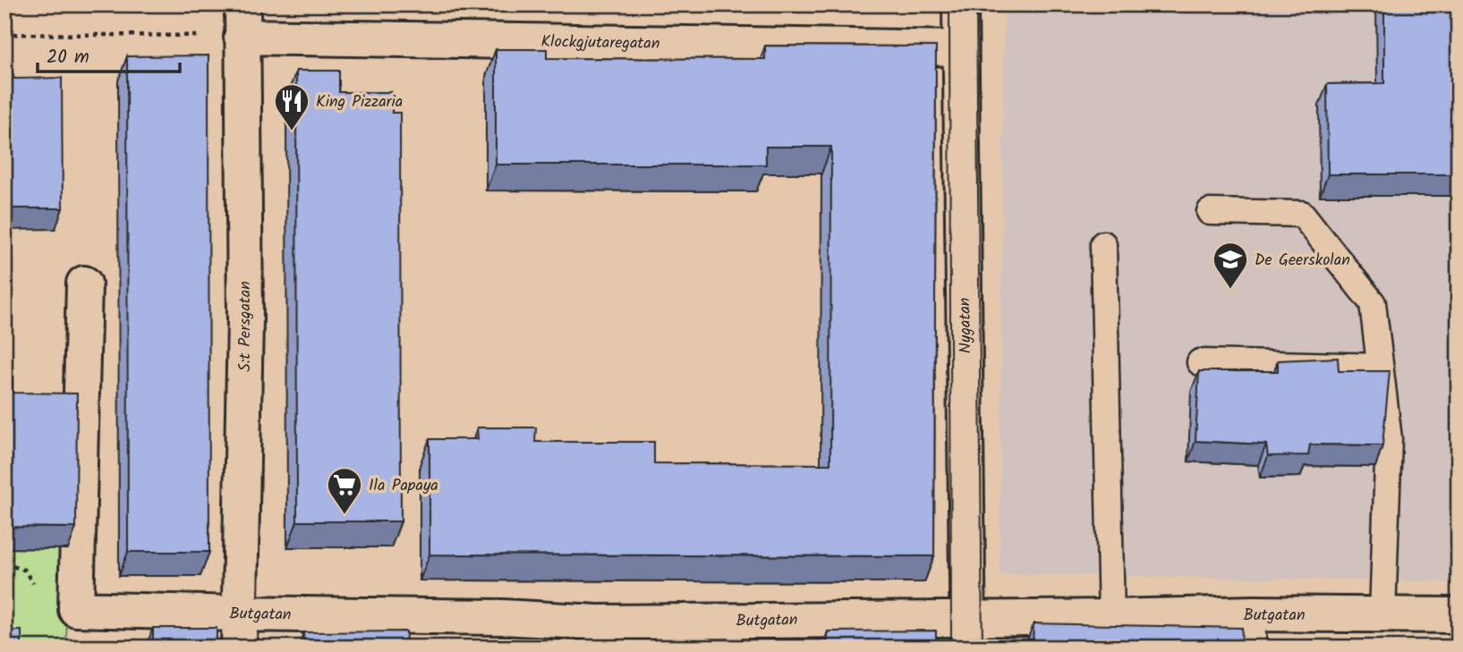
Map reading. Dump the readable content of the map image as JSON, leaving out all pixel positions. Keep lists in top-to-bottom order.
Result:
{
  "streets": {
    "street": [
      "Klockgjutaregatan",
      "Nygatan",
      "S:t Persgatan",
      "Butgatan"
    ]
  },
  "crossings": [
    ["Klockgjutaregatan", "Nygatan"],
    ["Klockgjutaregatan", "S:t Persgatan"],
    ["Nygatan", "Butgatan"],
    ["S:t Persgatan", "Butgatan"]
  ],
  "places": {
    "restaurant": ["King Pizzaria"],
    "school or university": ["De Geerskolan"],
    "supermarket": ["Ila Papaya"]
  },
  "scale_bar": "20 m"
}
